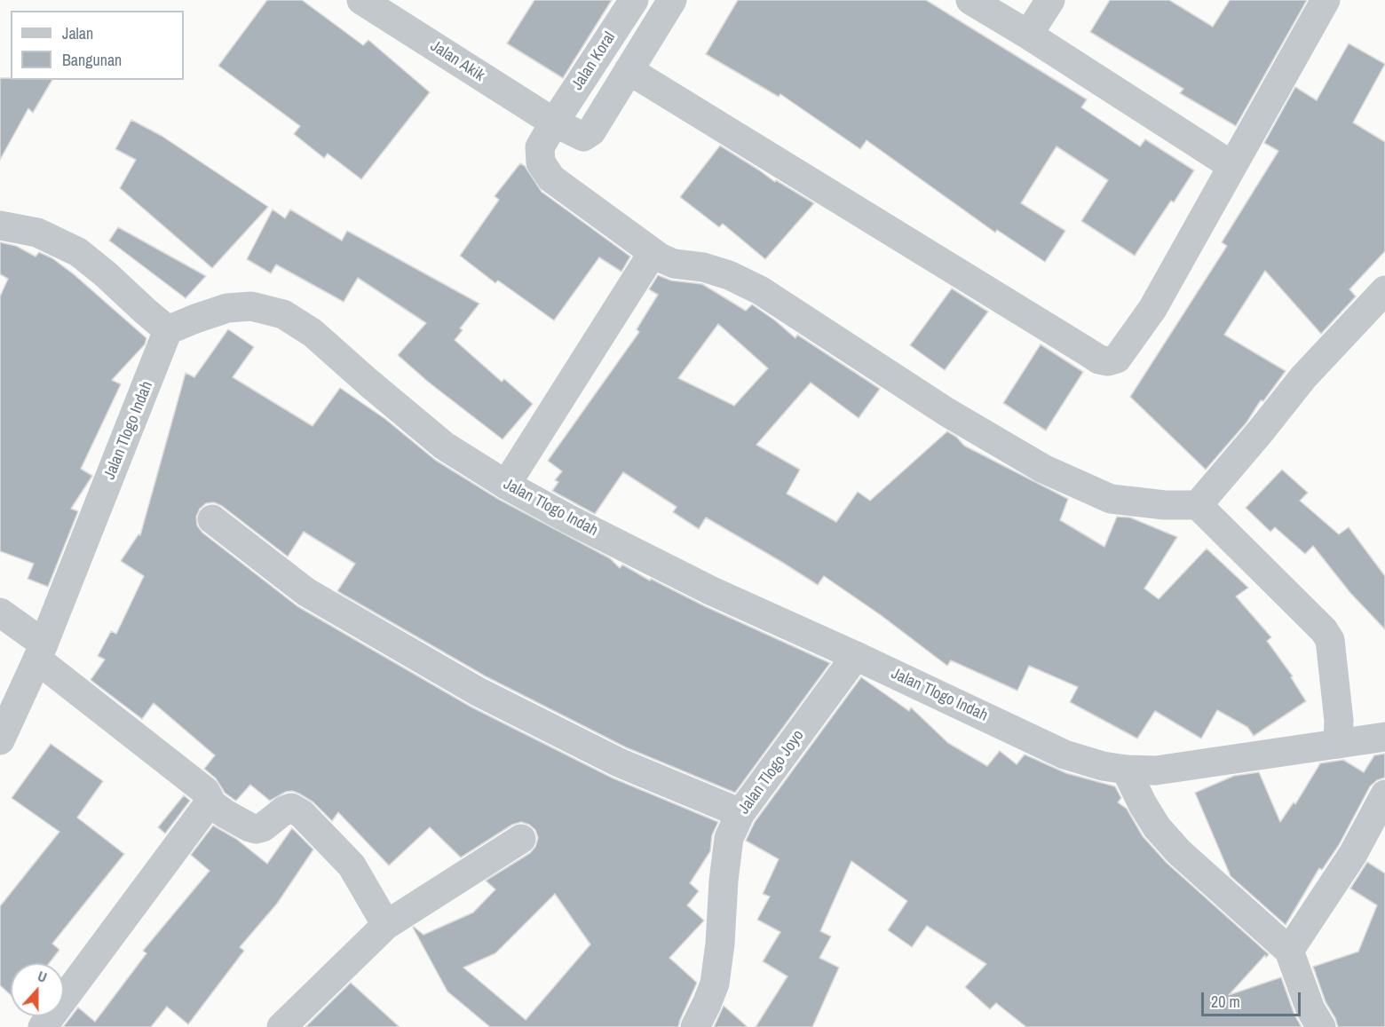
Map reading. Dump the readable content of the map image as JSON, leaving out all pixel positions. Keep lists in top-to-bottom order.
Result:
{
  "streets": {
    "street": [
      "Jalan Akik",
      "Jalan Koral",
      "Jalan Tlogo Indah",
      "Jalan Tlogo Joyo"
    ]
  },
  "crossings": [
    ["Jalan Akik", "Jalan Koral"],
    ["Jalan Tlogo Indah", "Jalan Tlogo Joyo"]
  ],
  "legend": ["Jalan", "Bangunan"],
  "scale_bar": "20 m",
  "north": "top"
}
